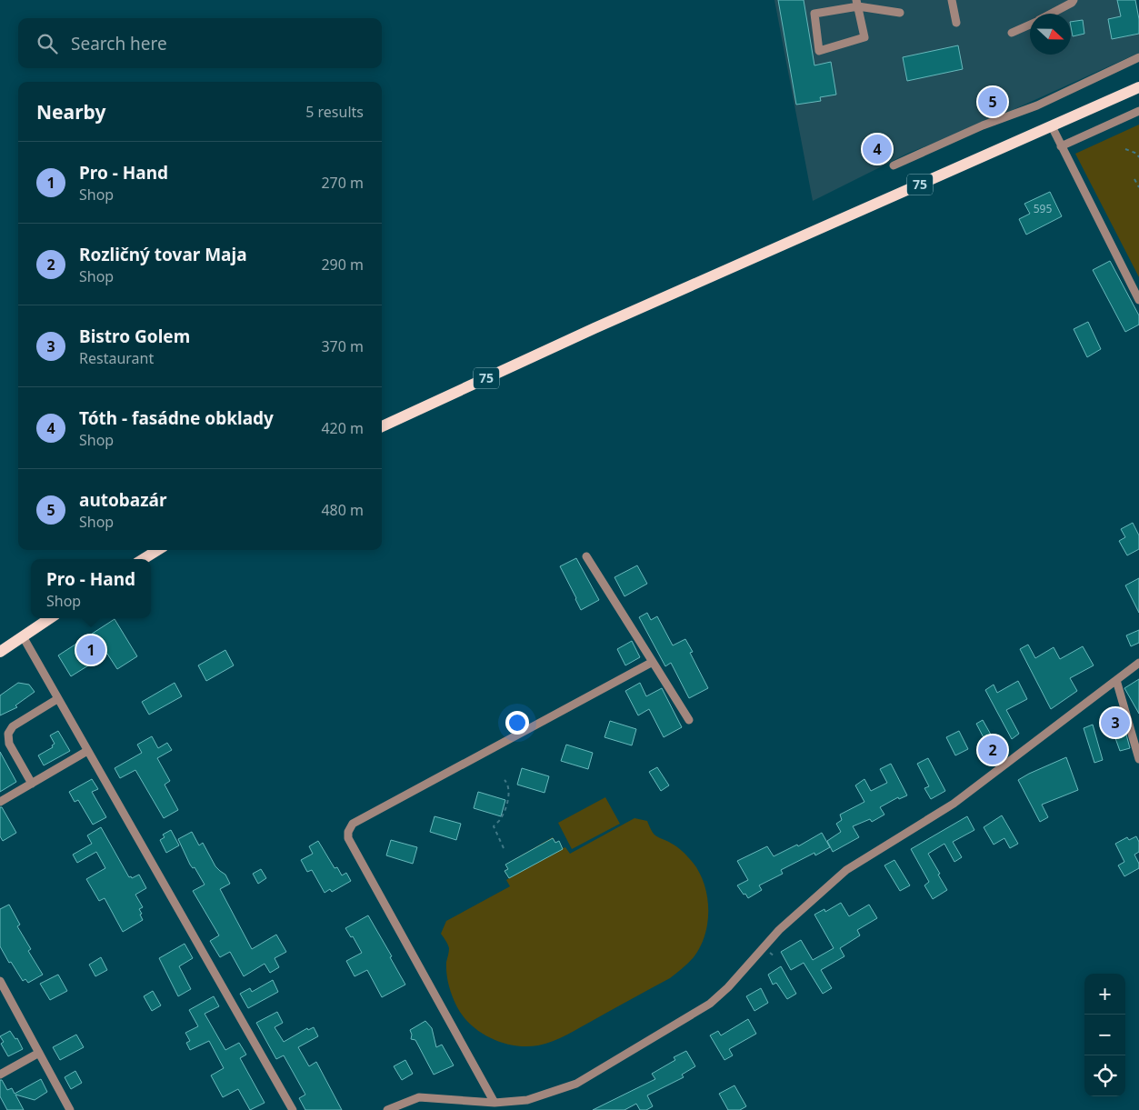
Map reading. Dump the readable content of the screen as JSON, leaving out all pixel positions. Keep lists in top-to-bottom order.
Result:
{
  "streets": {
    "main road": ["75"]
  },
  "house_numbers": ["595"],
  "north": "right",
  "page": {
    "search": "Search here",
    "heading": ["Nearby", "5 results"],
    "pins": [
      "5",
      "4",
      "1",
      "3",
      "2"
    ],
    "list": [
      {
        "mark": "1",
        "name": "Pro - Hand",
        "note": "Shop",
        "value": "270 m"
      },
      {
        "mark": "2",
        "name": "Rozličný tovar Maja",
        "note": "Shop",
        "value": "290 m"
      },
      {
        "mark": "3",
        "name": "Bistro Golem",
        "note": "Restaurant",
        "value": "370 m"
      },
      {
        "mark": "4",
        "name": "Tóth - fasádne obklady",
        "note": "Shop",
        "value": "420 m"
      },
      {
        "mark": "5",
        "name": "autobazár",
        "note": "Shop",
        "value": "480 m"
      }
    ],
    "popup": ["Pro - Hand", "Shop"],
    "map_buttons": ["+", "−"]
  }
}
